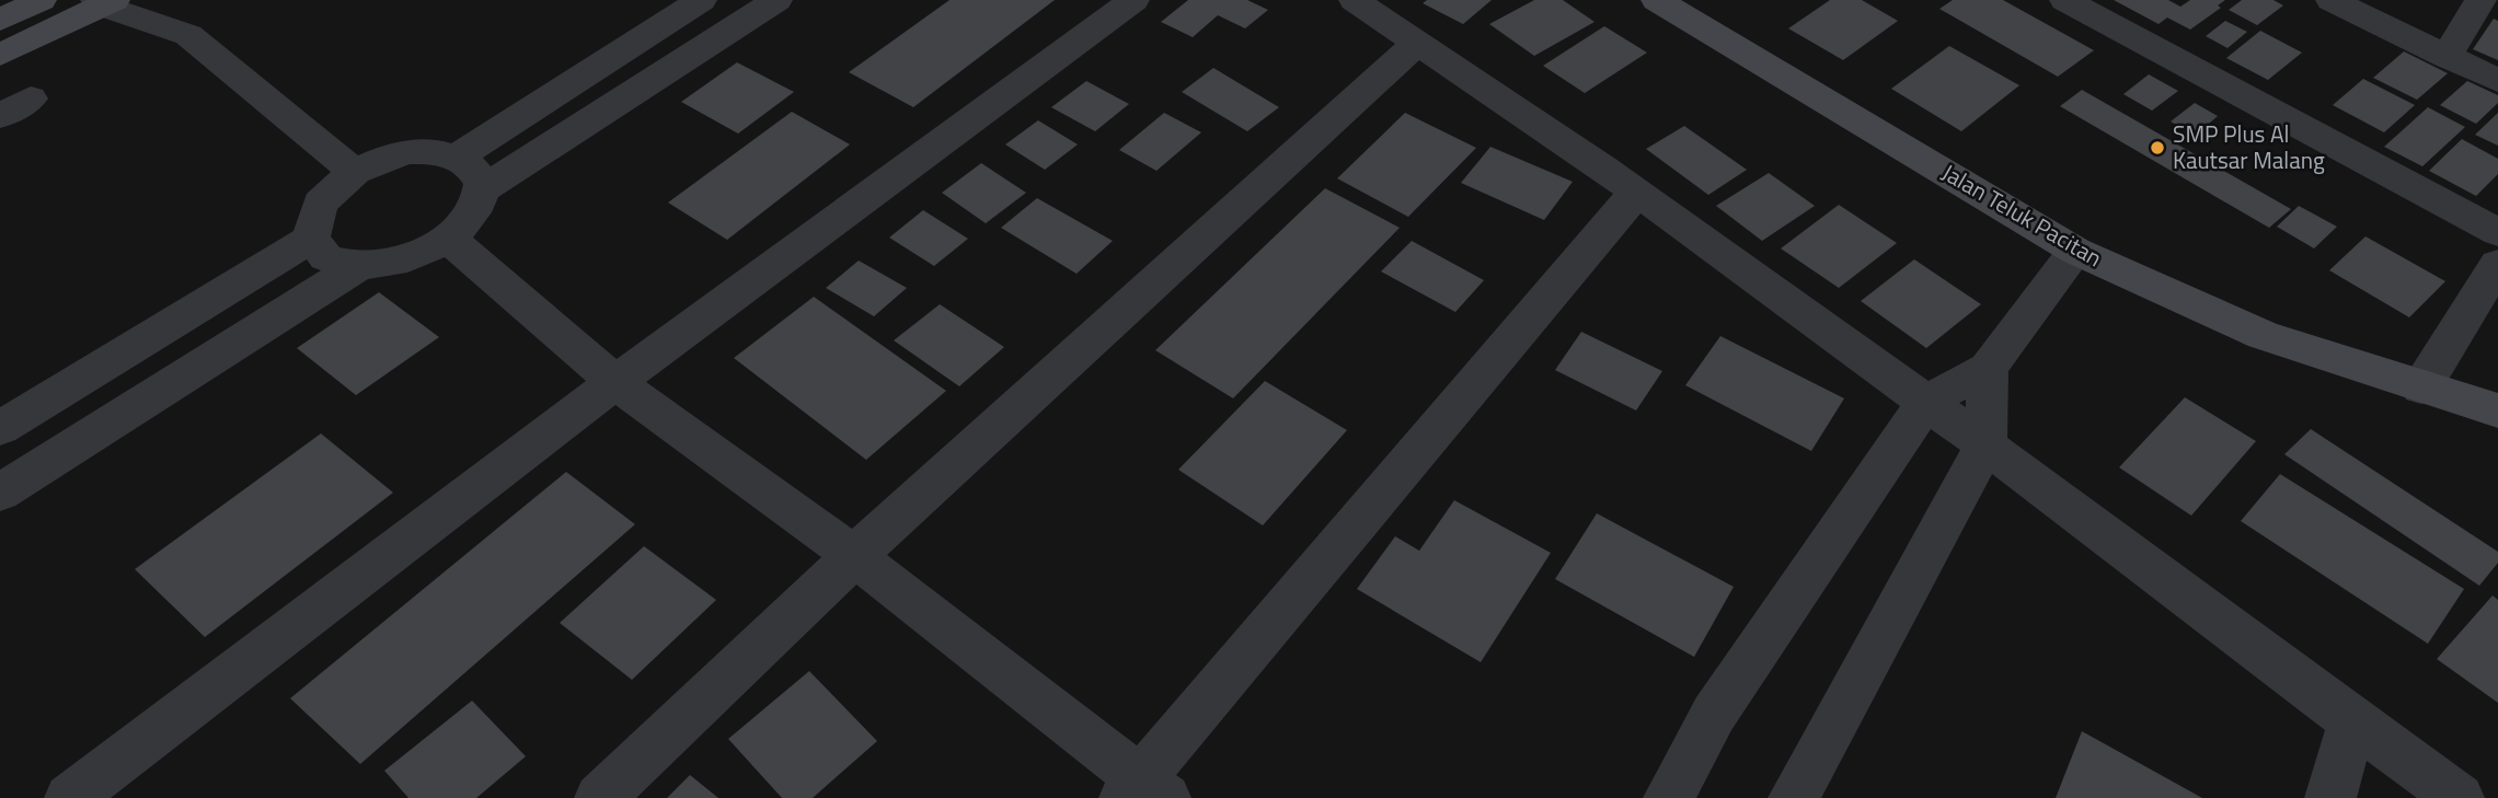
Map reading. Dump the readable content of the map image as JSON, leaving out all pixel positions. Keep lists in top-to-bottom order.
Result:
{
  "streets": {
    "street": ["Jalan Teluk Pacitan"]
  },
  "places": ["SMP Plus Al Kautsar Malang"]
}
